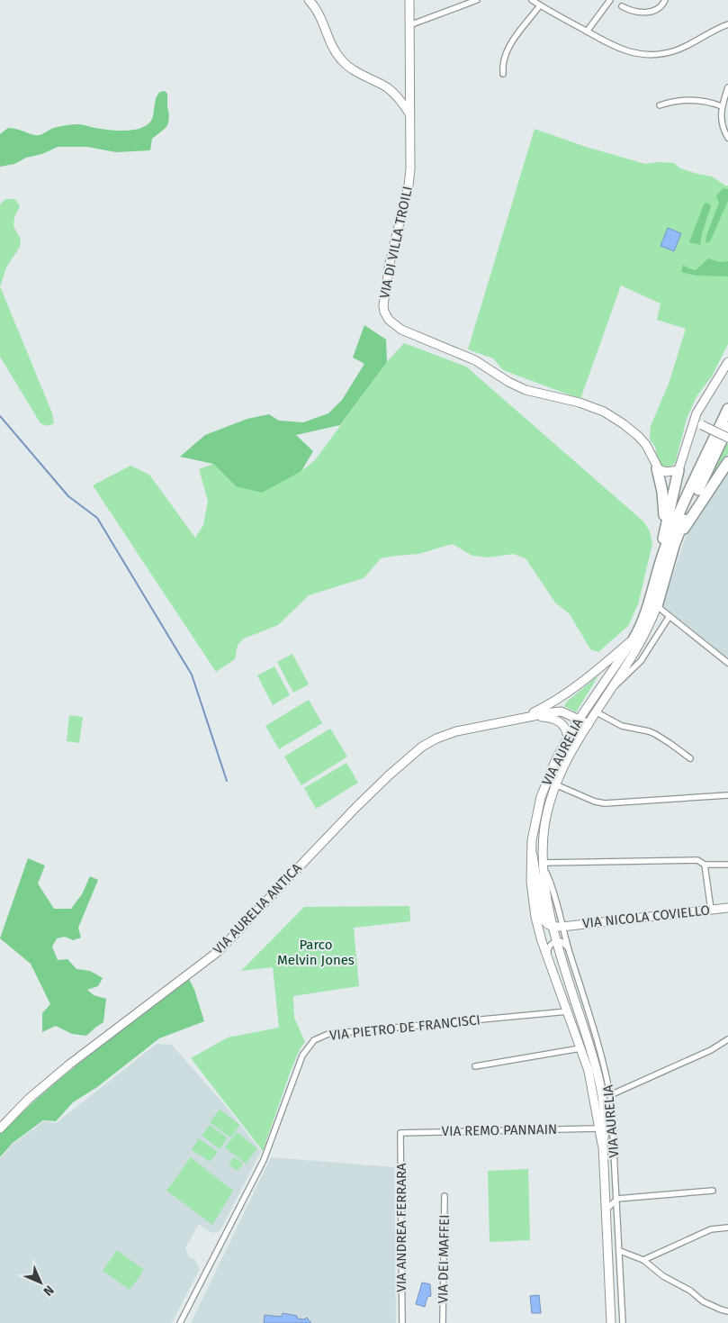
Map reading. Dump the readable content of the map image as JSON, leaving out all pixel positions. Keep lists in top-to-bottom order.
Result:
{
  "streets": {
    "highway": ["VIA AURELIA"],
    "main road": ["VIA DI VILLA TROILI", "VIA AURELIA ANTICA", "VIA NICOLA COVIELLO"],
    "street": [
      "VIA PIETRO DE FRANCISCI",
      "VIA REMO PANNAIN",
      "VIA ANDREA FERRARA",
      "VIA DEI MAFFEI"
    ]
  },
  "crossings": [
    ["VIA AURELIA", "VIA NICOLA COVIELLO"],
    ["VIA AURELIA", "VIA PIETRO DE FRANCISCI"],
    ["VIA AURELIA", "VIA REMO PANNAIN"],
    ["VIA REMO PANNAIN", "VIA ANDREA FERRARA"]
  ],
  "parks": ["Parco Melvin Jones"],
  "north": "bottom right"
}
